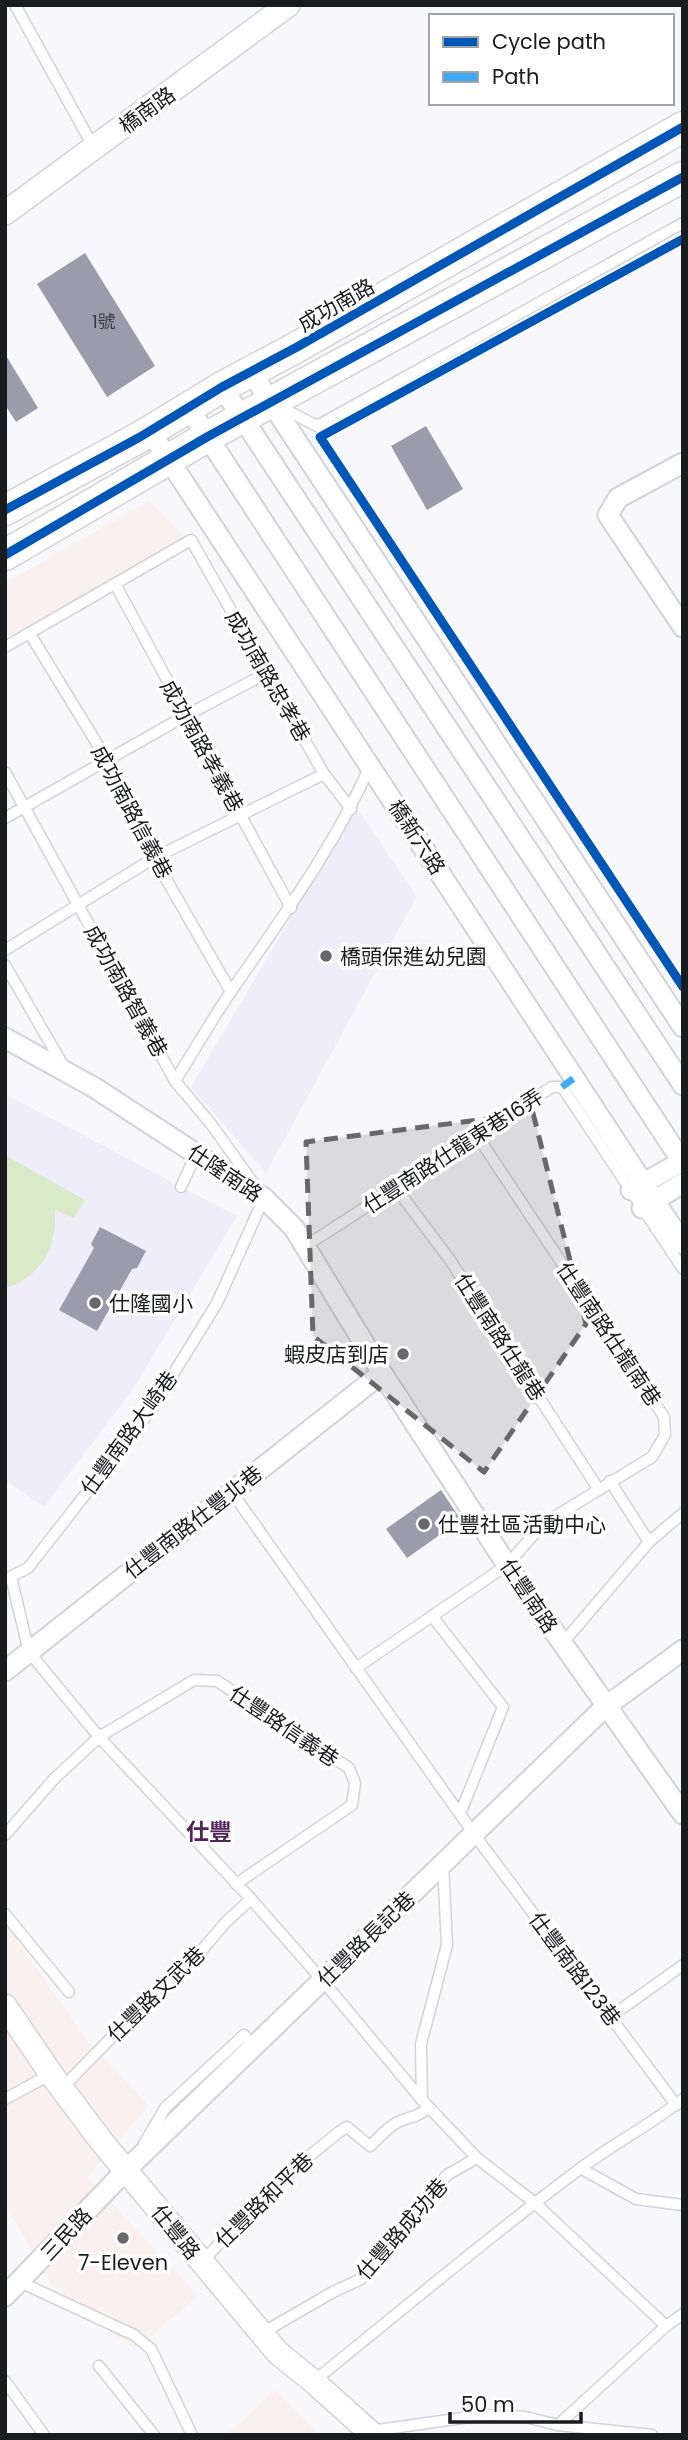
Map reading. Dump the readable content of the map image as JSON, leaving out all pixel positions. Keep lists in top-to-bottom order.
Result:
{
  "streets": {
    "main road": ["成功南路"],
    "street": [
      "橋南路",
      "橋新六路",
      "仕隆南路",
      "仕豐南路仕豐北巷",
      "仕豐南路",
      "仕豐路長記巷",
      "仕豐路",
      "三民路"
    ],
    "lane": [
      "成功南路忠孝巷",
      "成功南路孝義巷",
      "成功南路信義巷",
      "成功南路智義巷",
      "仕豐南路仕龍東巷16弄",
      "仕豐南路仕龍南巷",
      "仕豐南路仕龍巷",
      "仕豐南路大崎巷",
      "仕豐路信義巷",
      "仕豐南路123巷",
      "仕豐路文武巷",
      "仕豐路和平巷",
      "仕豐路成功巷"
    ]
  },
  "crossings": [
    ["成功南路", "橋新六路"],
    ["成功南路忠孝巷", "成功南路孝義巷"],
    ["橋新六路", "仕豐南路仕龍東巷16弄"],
    ["成功南路智義巷", "仕隆南路"],
    ["成功南路智義巷", "仕豐南路大崎巷"],
    ["仕豐南路仕龍東巷16弄", "仕隆南路"],
    ["仕豐南路仕龍東巷16弄", "仕豐南路仕龍南巷"],
    ["仕豐南路仕龍東巷16弄", "仕豐南路仕龍巷"],
    ["仕隆南路", "仕豐南路大崎巷"],
    ["仕隆南路", "仕豐南路仕豐北巷"],
    ["仕隆南路", "仕豐南路"],
    ["仕豐南路仕豐北巷", "仕豐南路"],
    ["仕豐南路", "仕豐路長記巷"],
    ["仕豐路長記巷", "仕豐南路123巷"],
    ["仕豐路長記巷", "仕豐路"],
    ["仕豐路長記巷", "三民路"],
    ["仕豐路文武巷", "仕豐路"],
    ["仕豐路和平巷", "仕豐路"],
    ["仕豐路成功巷", "仕豐路"],
    ["仕豐路", "三民路"]
  ],
  "districts": ["仕豐"],
  "places": [
    "橋頭保進幼兒園",
    "仕隆國小",
    "蝦皮店到店",
    "仕豐社區活動中心",
    "7-Eleven"
  ],
  "house_numbers": ["1號"],
  "legend": ["Cycle path", "Path"],
  "scale_bar": "50 m"
}
